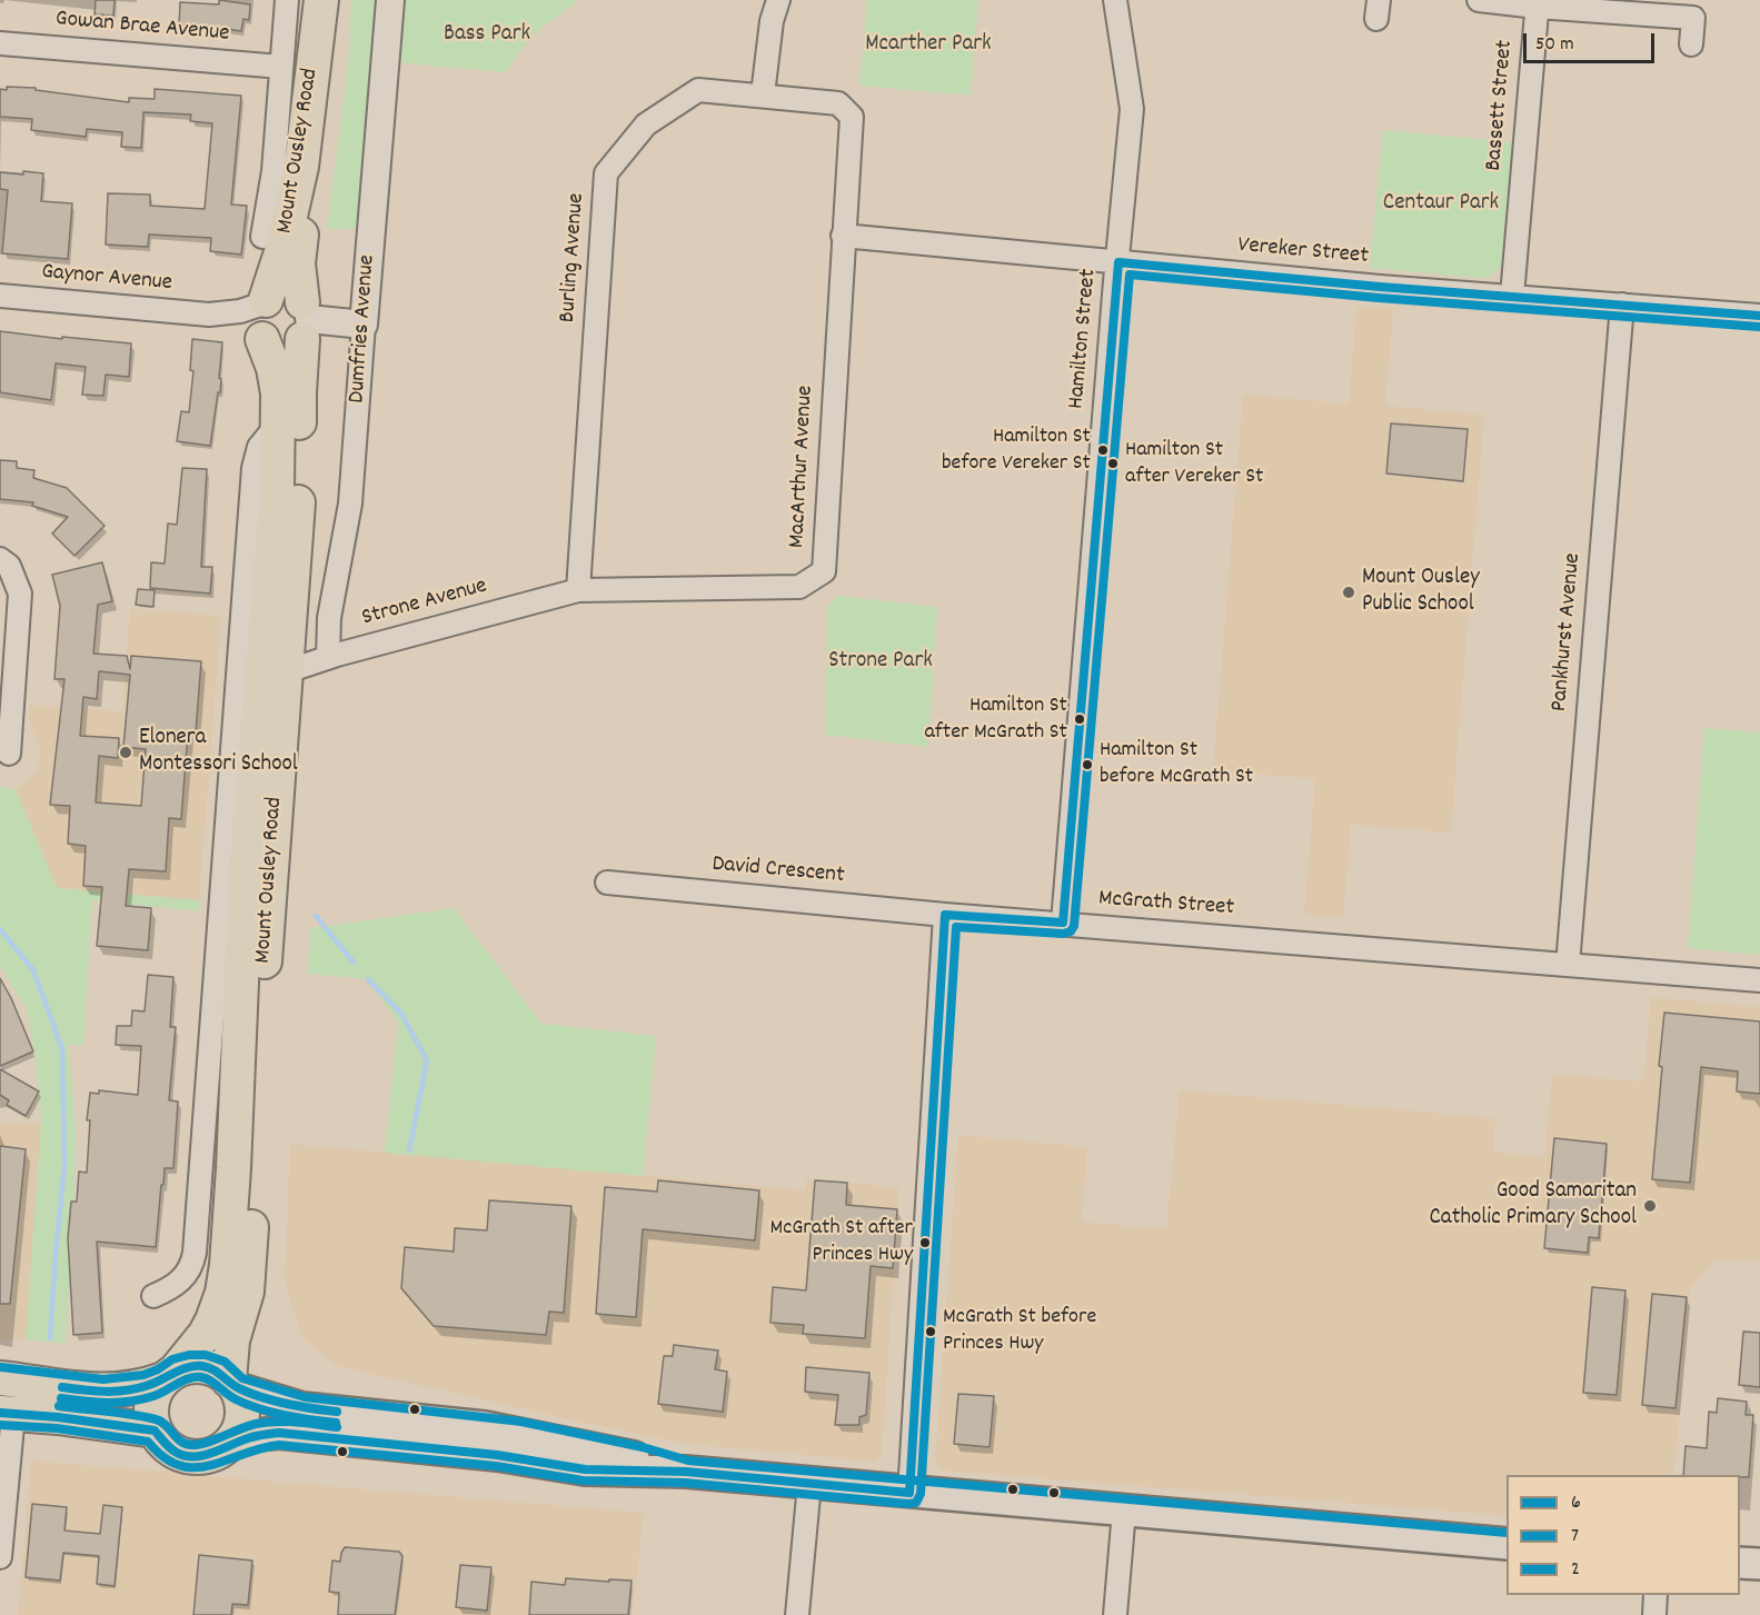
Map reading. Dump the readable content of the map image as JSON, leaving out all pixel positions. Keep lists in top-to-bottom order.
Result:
{
  "streets": {
    "main road": ["Mount Ousley Road"],
    "street": [
      "Gowan Brae Avenue",
      "Bassett Street",
      "Vereker Street",
      "Burling Avenue",
      "Gaynor Avenue",
      "Dumfries Avenue",
      "Hamilton Street",
      "MacArthur Avenue",
      "Strone Avenue",
      "Pankhurst Avenue",
      "David Crescent",
      "McGrath Street"
    ]
  },
  "crossings": [
    ["Gowan Brae Avenue", "Mount Ousley Road"],
    ["Bassett Street", "Vereker Street"],
    ["Mount Ousley Road", "Gaynor Avenue"],
    ["Mount Ousley Road", "Strone Avenue"],
    ["Vereker Street", "Burling Avenue"],
    ["Vereker Street", "Hamilton Street"],
    ["Vereker Street", "MacArthur Avenue"],
    ["Vereker Street", "Pankhurst Avenue"],
    ["Burling Avenue", "MacArthur Avenue"],
    ["Burling Avenue", "Strone Avenue"],
    ["Dumfries Avenue", "Strone Avenue"],
    ["Hamilton Street", "McGrath Street"],
    ["MacArthur Avenue", "Strone Avenue"],
    ["Pankhurst Avenue", "McGrath Street"],
    ["David Crescent", "McGrath Street"]
  ],
  "parks": [
    "Bass Park",
    "Mcarther Park",
    "Centaur Park",
    "Strone Park"
  ],
  "places": [
    "Hamilton St before Vereker St",
    "Hamilton St after Vereker St",
    "Mount Ousley Public School",
    "Hamilton St after McGrath St",
    "Elonera Montessori School",
    "Hamilton St before McGrath St",
    "Good Samaritan Catholic Primary School",
    "McGrath St after Princes Hwy",
    "McGrath St before Princes Hwy"
  ],
  "lines": ["transit line 6", "transit line 7", "transit line 2"],
  "legend": ["6", "7", "2"],
  "scale_bar": "50 m"
}
